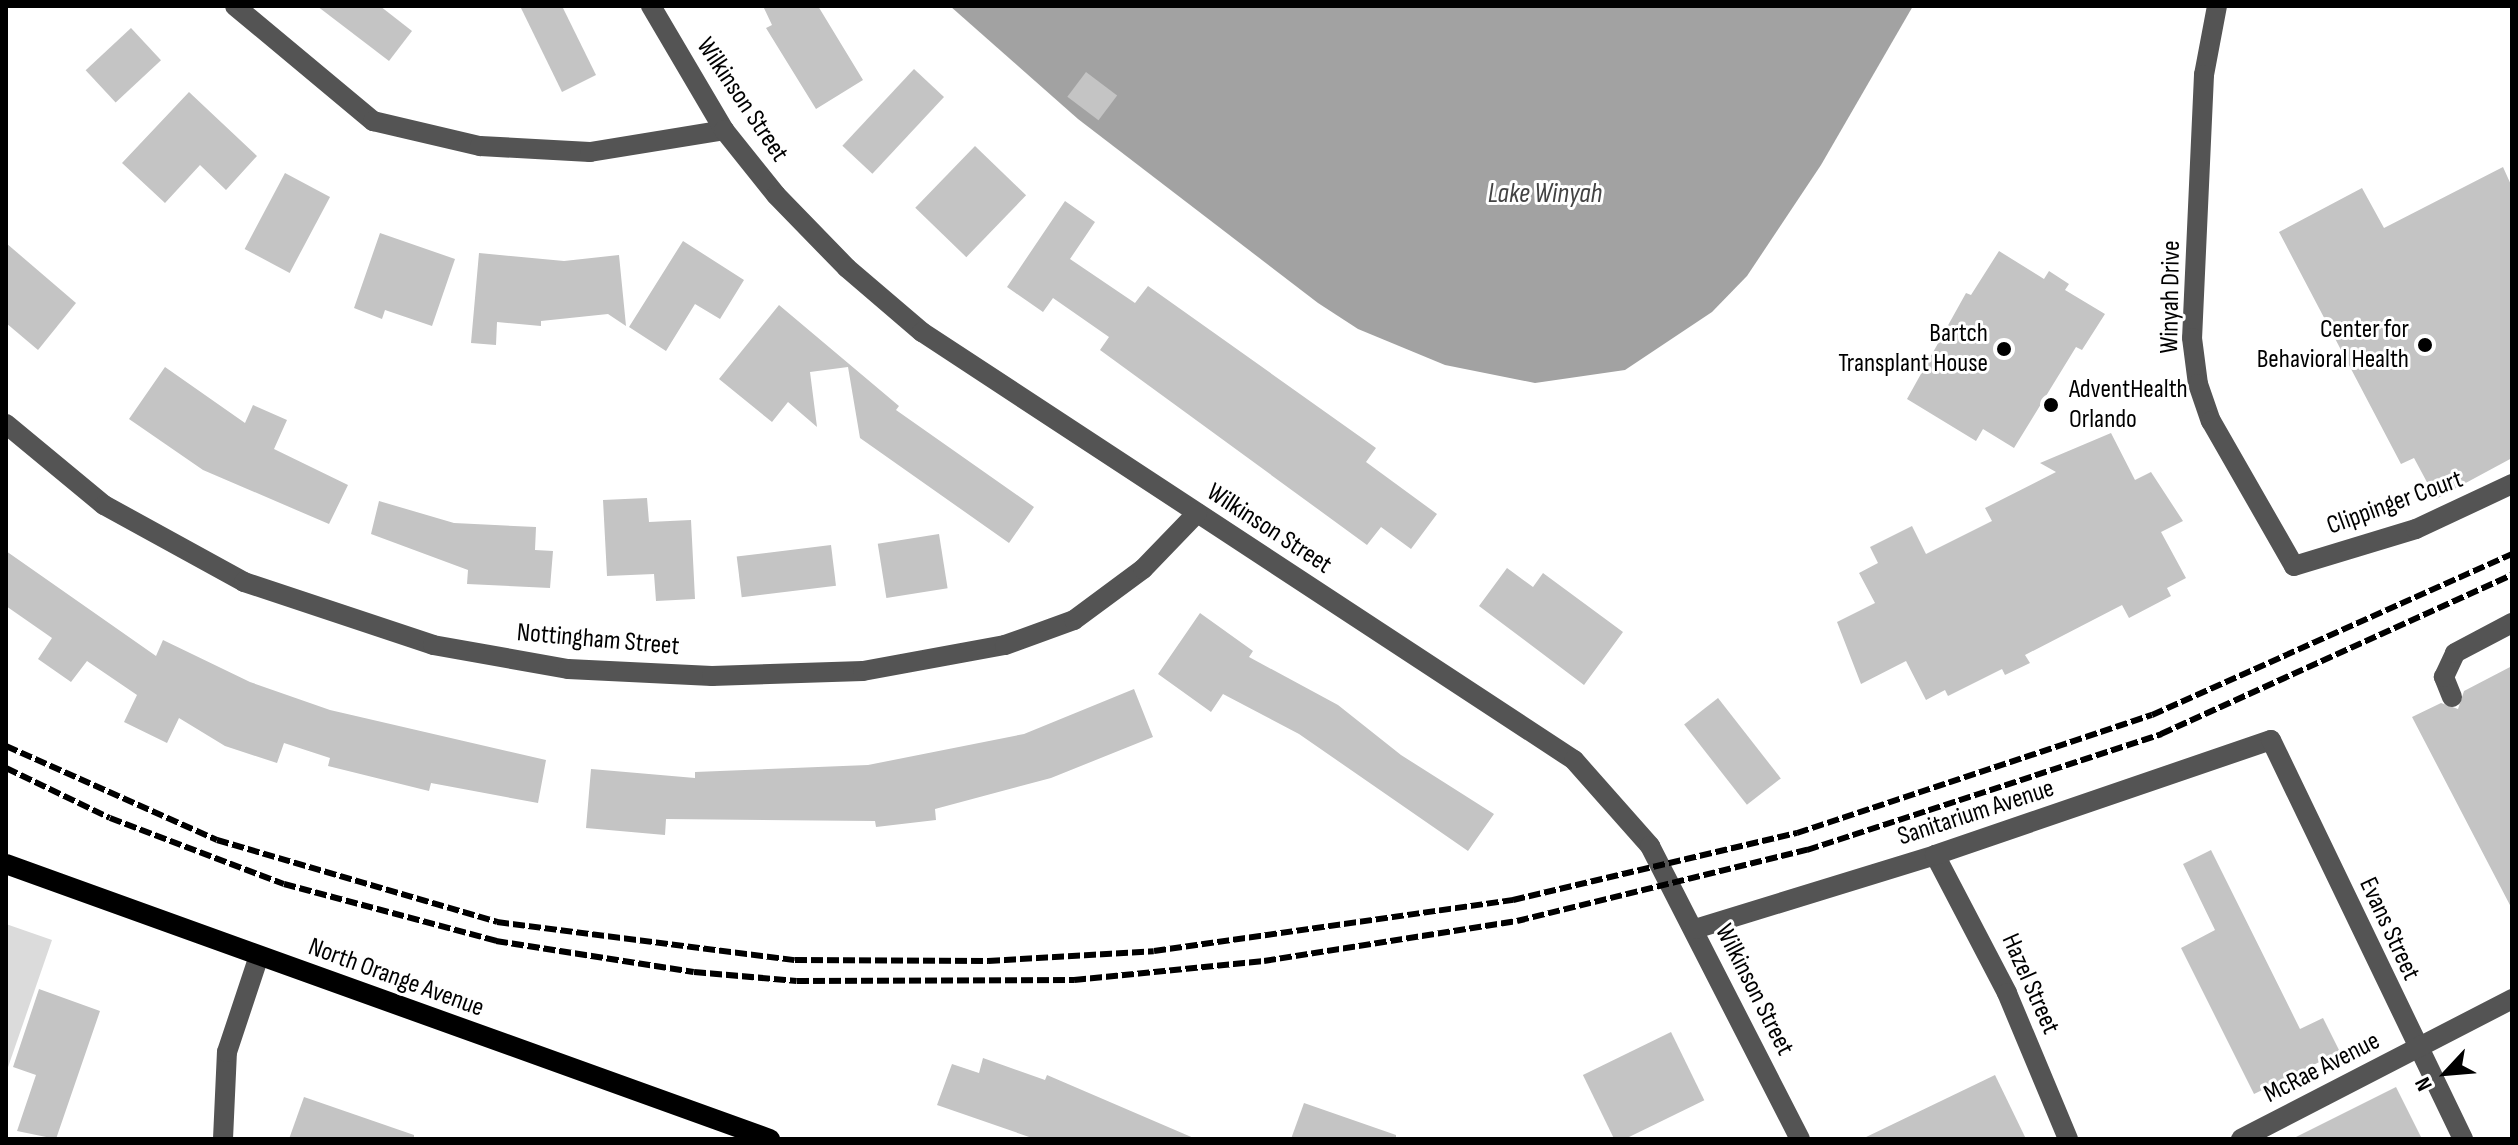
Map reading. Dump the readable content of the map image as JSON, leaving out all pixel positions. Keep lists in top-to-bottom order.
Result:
{
  "streets": {
    "main road": ["North Orange Avenue"],
    "street": [
      "Wilkinson Street",
      "Winyah Drive",
      "Clippinger Court",
      "Nottingham Street",
      "Sanitarium Avenue",
      "Evans Street",
      "Hazel Street",
      "McRae Avenue"
    ]
  },
  "crossings": [
    ["Wilkinson Street", "Nottingham Street"],
    ["Wilkinson Street", "Sanitarium Avenue"],
    ["Winyah Drive", "Clippinger Court"],
    ["Sanitarium Avenue", "Evans Street"],
    ["Sanitarium Avenue", "Hazel Street"],
    ["Evans Street", "McRae Avenue"]
  ],
  "water": ["Lake Winyah"],
  "places": ["Center for Behavioral Health", "Bartch Transplant House", "AdventHealth Orlando"],
  "north": "bottom left"
}
